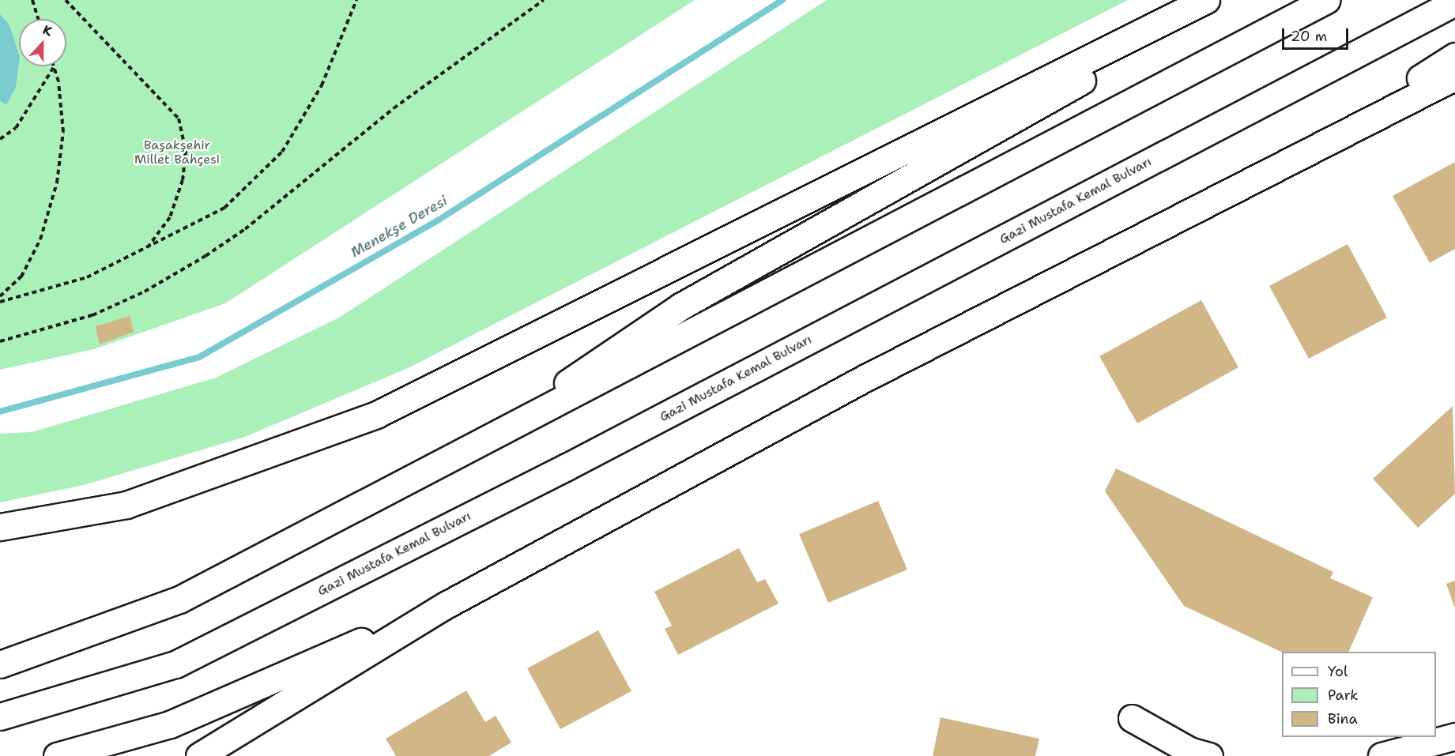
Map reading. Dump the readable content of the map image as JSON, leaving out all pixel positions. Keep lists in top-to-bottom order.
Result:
{
  "streets": {
    "main road": ["Gazi Mustafa Kemal Bulvarı"]
  },
  "water": ["Menekşe Deresi"],
  "parks": ["Başakşehir Millet Bahçesi"],
  "legend": ["Yol", "Park", "Bina"],
  "scale_bar": "20 m",
  "north": "top"
}
